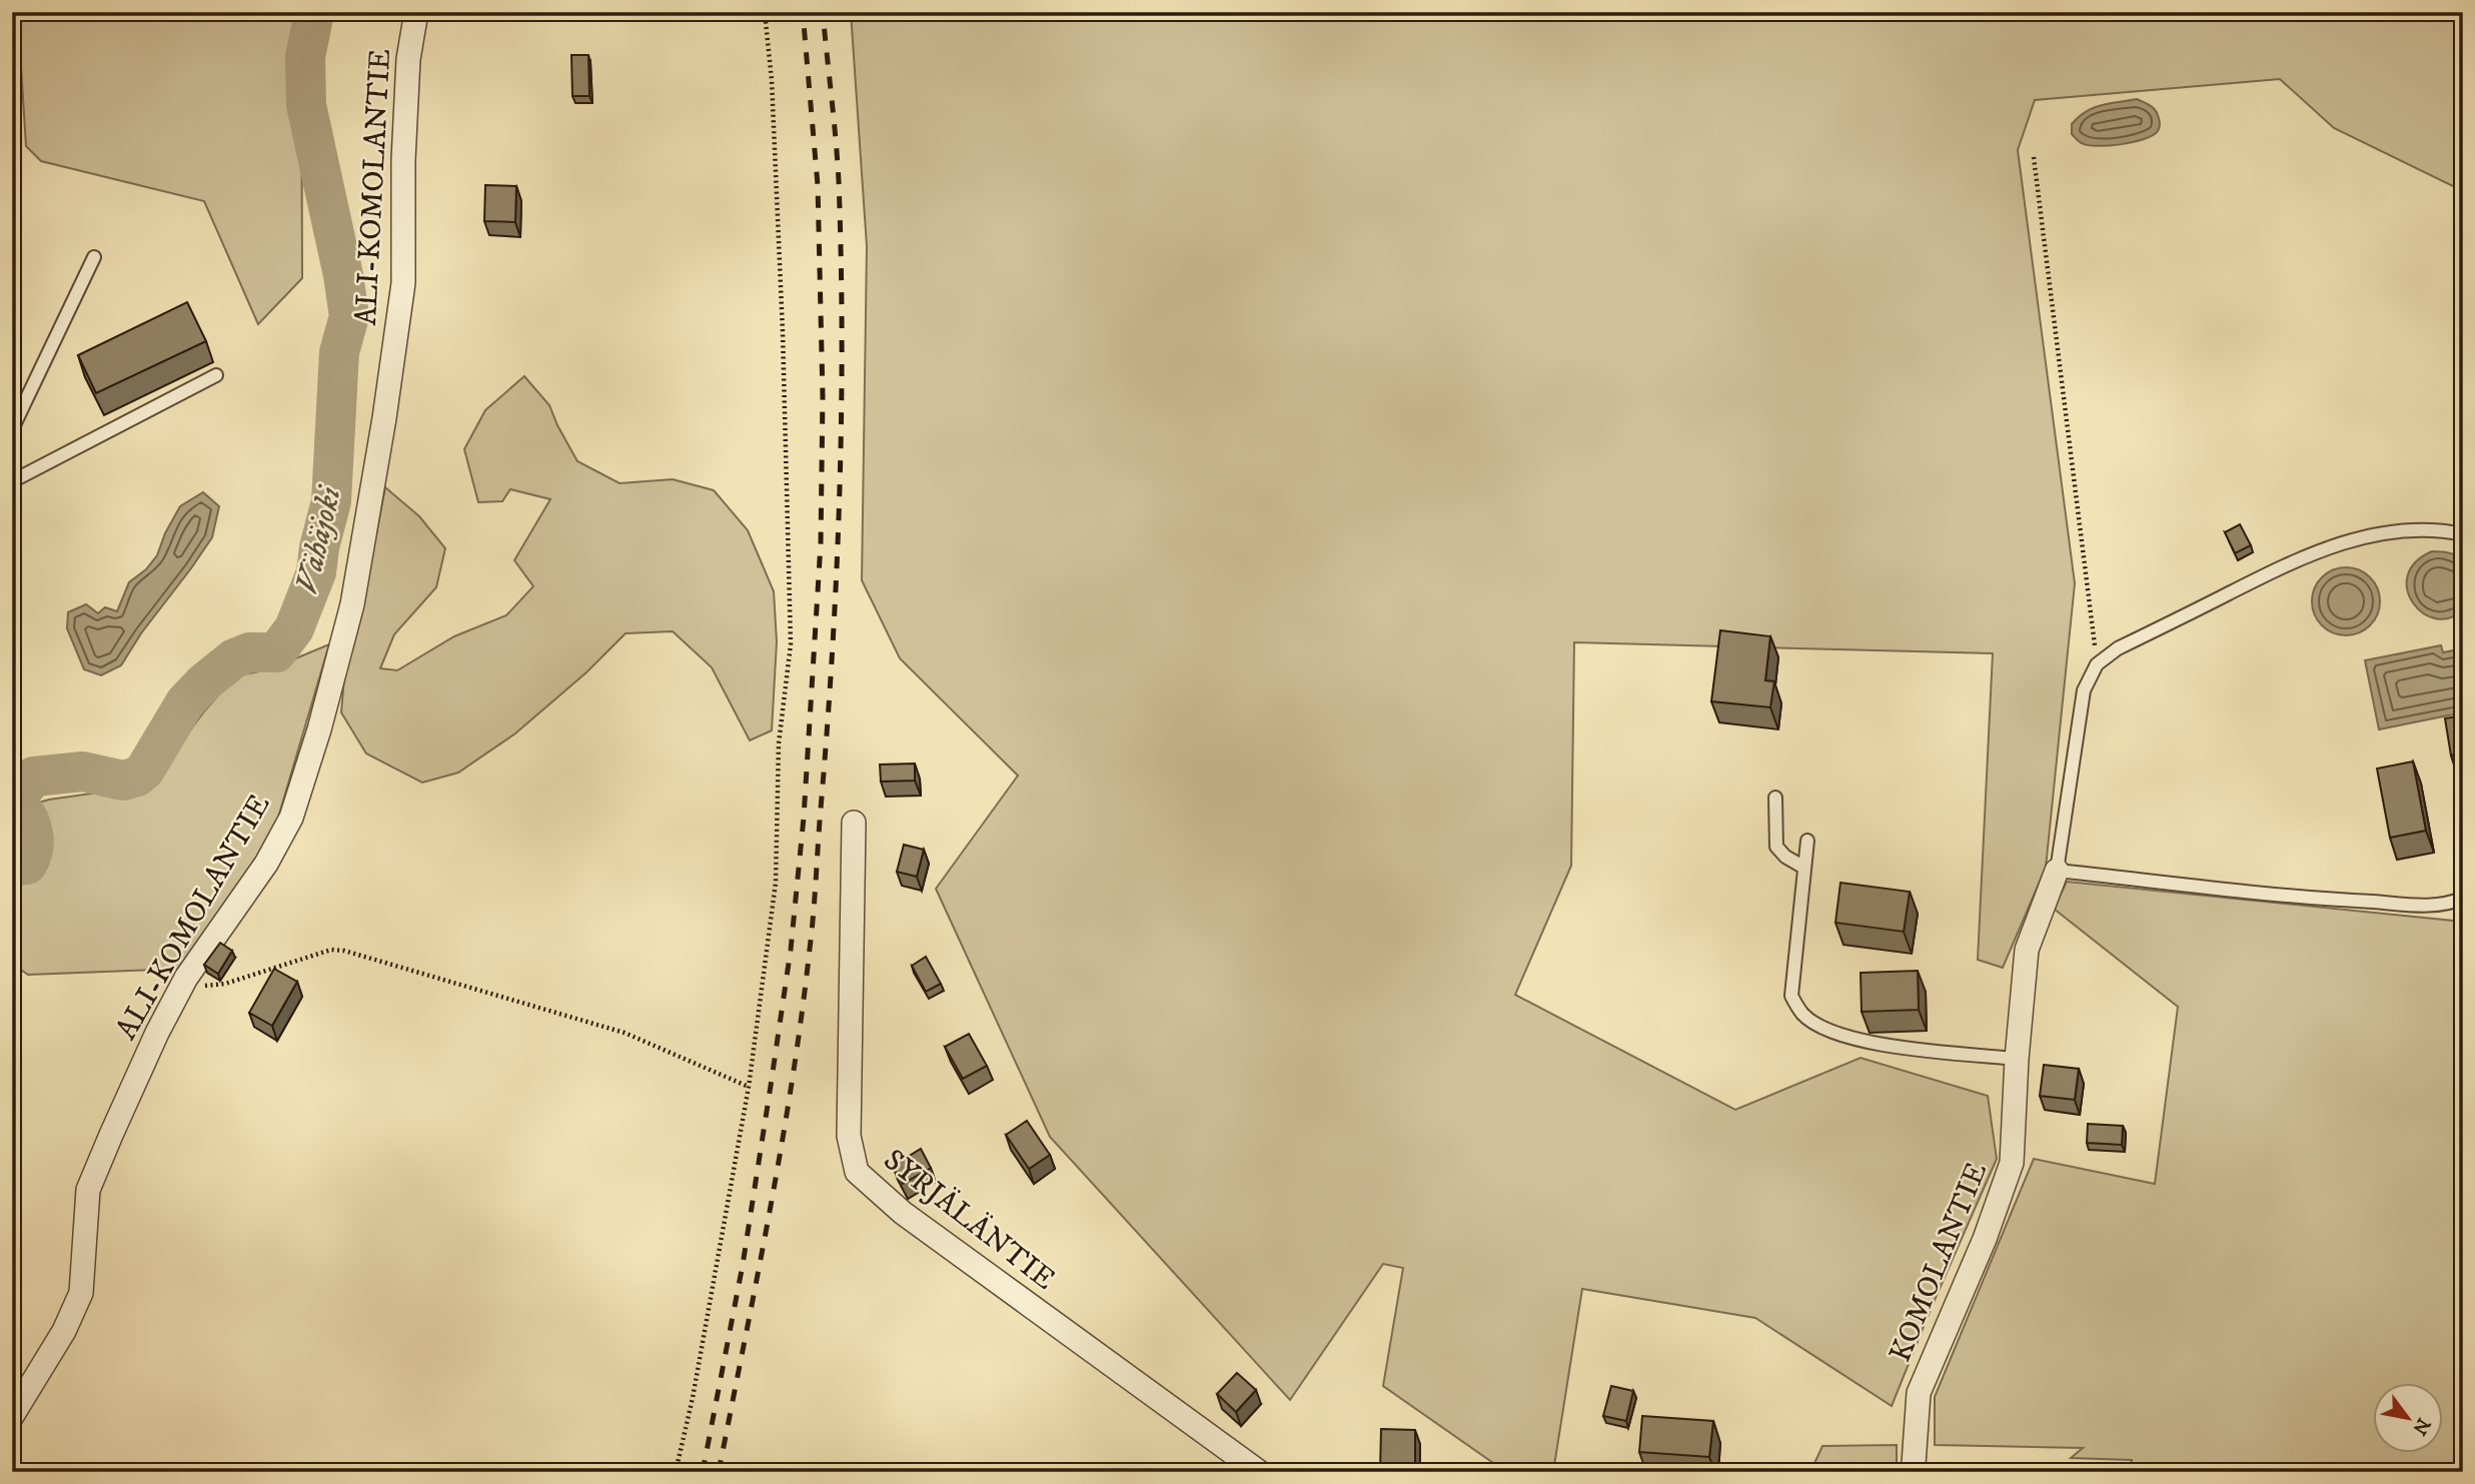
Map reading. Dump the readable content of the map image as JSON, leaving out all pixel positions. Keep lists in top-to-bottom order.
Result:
{
  "streets": {
    "street": ["ALI-KOMOLANTIE", "SYRJÄLÄNTIE", "KOMOLANTIE"]
  },
  "water": ["Vähäjoki"],
  "north": "bottom right"
}
